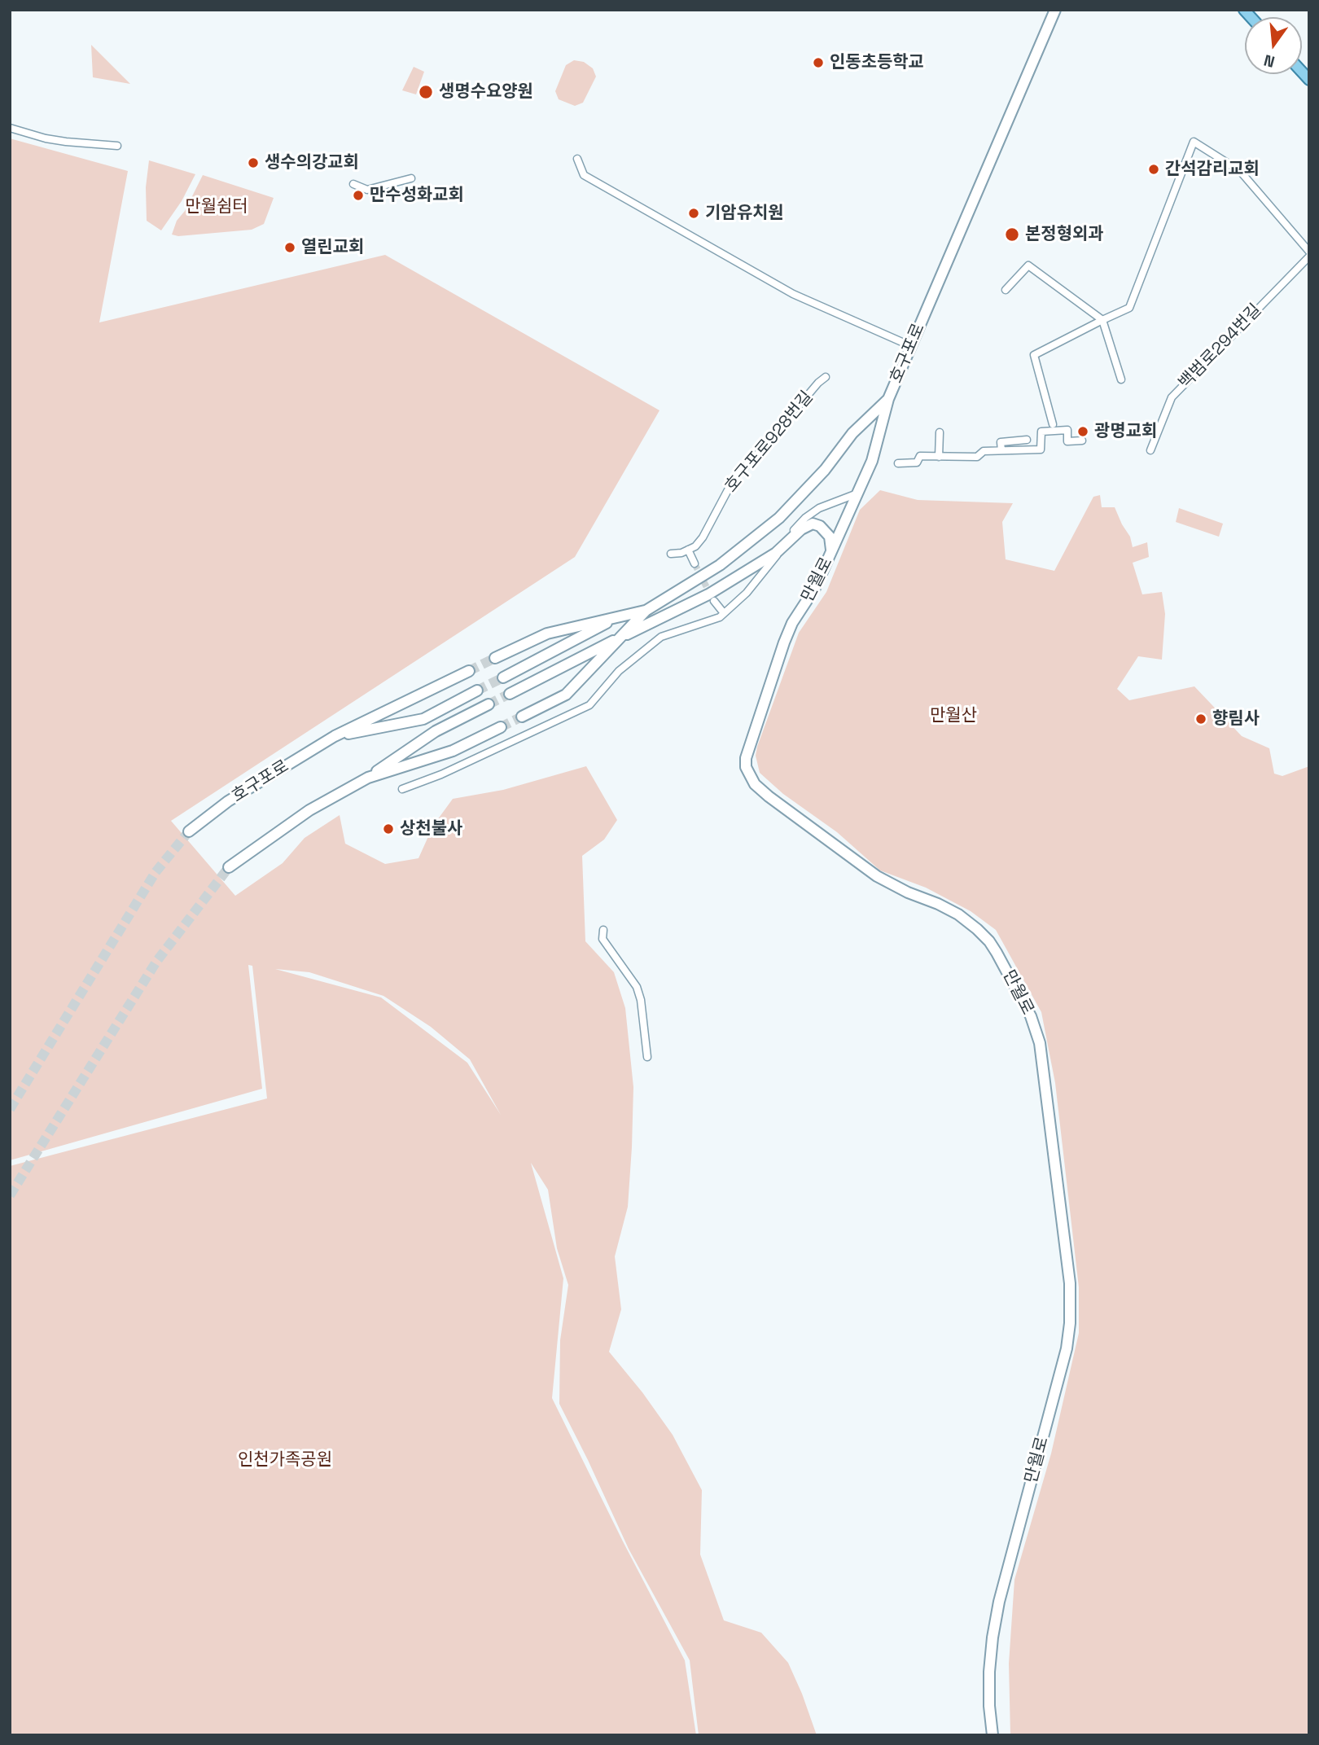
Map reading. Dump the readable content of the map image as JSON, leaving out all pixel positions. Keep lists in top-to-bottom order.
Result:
{
  "streets": {
    "main road": ["호구포로", "만월로"],
    "street": ["백범로294번길", "호구포로928번길"]
  },
  "crossings": [
    ["호구포로", "만월로"]
  ],
  "parks": ["만월쉼터", "만월산", "인천가족공원"],
  "places": [
    "인동초등학교",
    "생명수요양원",
    "생수의강교회",
    "간석감리교회",
    "만수성화교회",
    "기암유치원",
    "본정형외과",
    "열린교회",
    "광명교회",
    "향림사",
    "상천불사"
  ],
  "north": "bottom"
}
